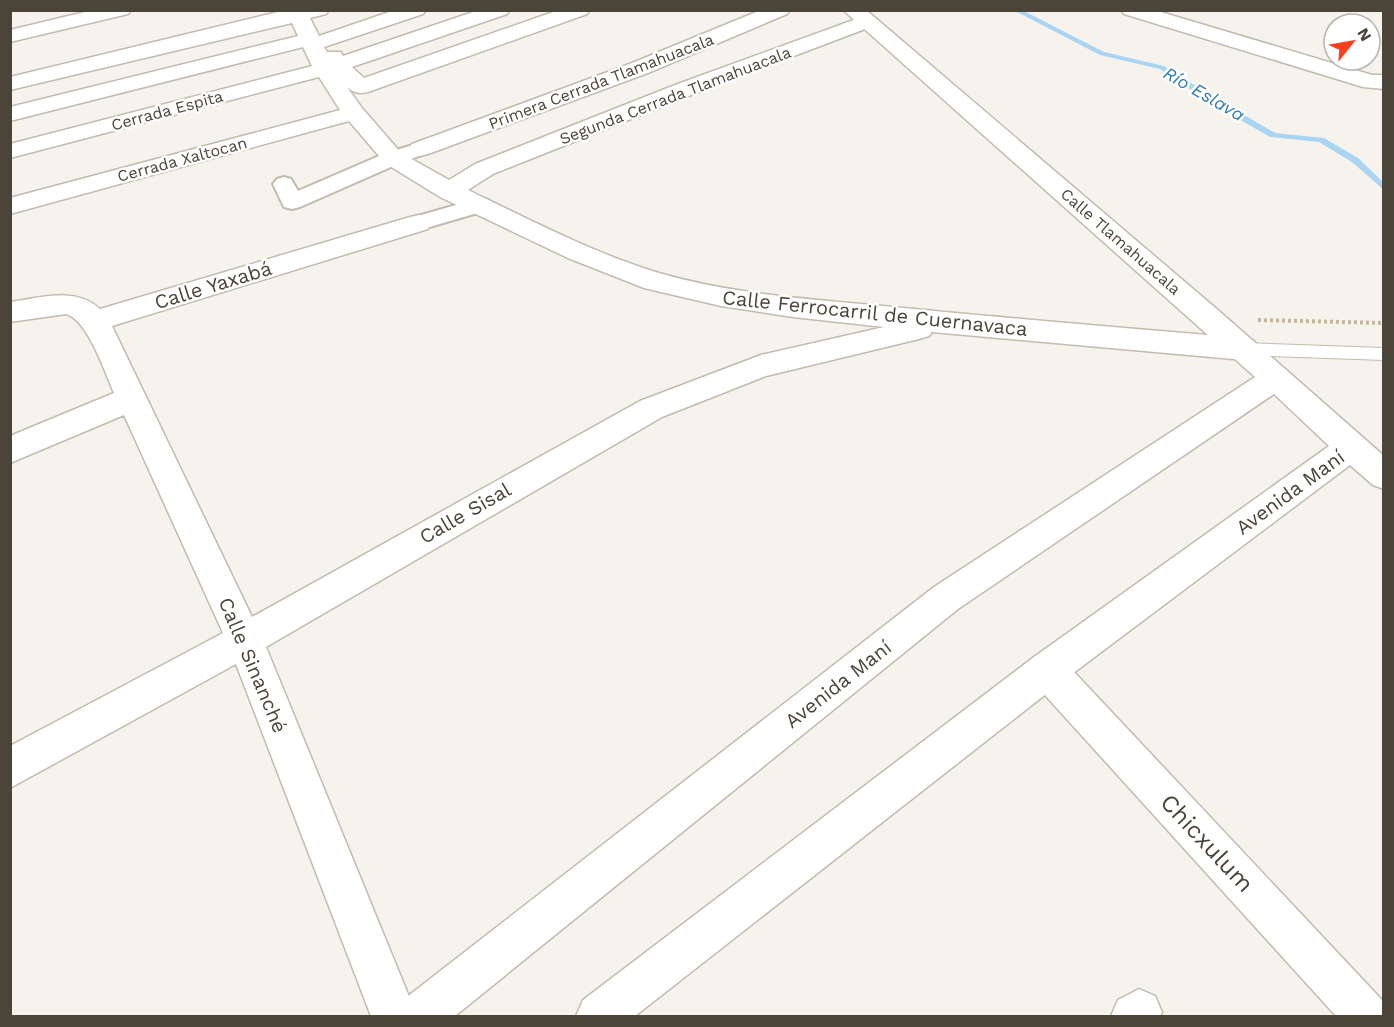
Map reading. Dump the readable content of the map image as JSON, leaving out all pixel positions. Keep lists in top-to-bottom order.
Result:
{
  "streets": {
    "street": [
      "Primera Cerrada Tlamahuacala",
      "Segunda Cerrada Tlamahuacala",
      "Cerrada Espita",
      "Cerrada Xaltocan",
      "Calle Tlamahuacala",
      "Calle Yaxabá",
      "Calle Ferrocarril de Cuernavaca",
      "Avenida Maní",
      "Calle Sisal",
      "Calle Sinanché",
      "Chicxulum"
    ]
  },
  "crossings": [
    ["Segunda Cerrada Tlamahuacala", "Calle Tlamahuacala"],
    ["Segunda Cerrada Tlamahuacala", "Calle Ferrocarril de Cuernavaca"],
    ["Cerrada Espita", "Calle Ferrocarril de Cuernavaca"],
    ["Cerrada Xaltocan", "Calle Ferrocarril de Cuernavaca"],
    ["Calle Tlamahuacala", "Calle Ferrocarril de Cuernavaca"],
    ["Calle Tlamahuacala", "Avenida Maní"],
    ["Calle Yaxabá", "Calle Sinanché"],
    ["Calle Ferrocarril de Cuernavaca", "Calle Sisal"],
    ["Avenida Maní", "Chicxulum"],
    ["Calle Sisal", "Calle Sinanché"]
  ],
  "water": ["Río Eslava"],
  "north": "top right"
}
